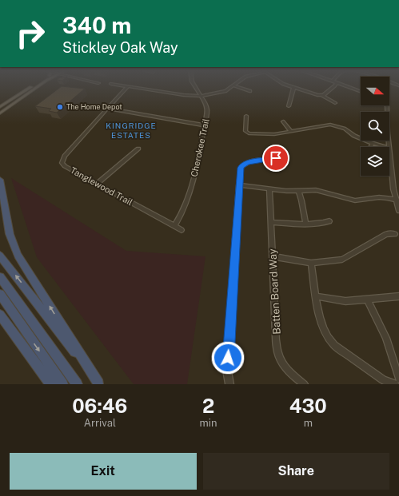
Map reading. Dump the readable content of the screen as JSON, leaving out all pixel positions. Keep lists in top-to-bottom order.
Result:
{
  "streets": {
    "street": ["Cherokee Trail", "Tanglewood Trail", "Batten Board Way"]
  },
  "crossings": [
    ["Cherokee Trail", "Tanglewood Trail"]
  ],
  "districts": ["KINGRIDGE ESTATES"],
  "places": ["The Home Depot"],
  "north": "right",
  "page": {
    "turn": ["340 m", "Stickley Oak Way"],
    "eta": [
      "06:46",
      "Arrival",
      "2",
      "min",
      "430",
      "m"
    ],
    "buttons": ["Exit", "Share"]
  }
}
